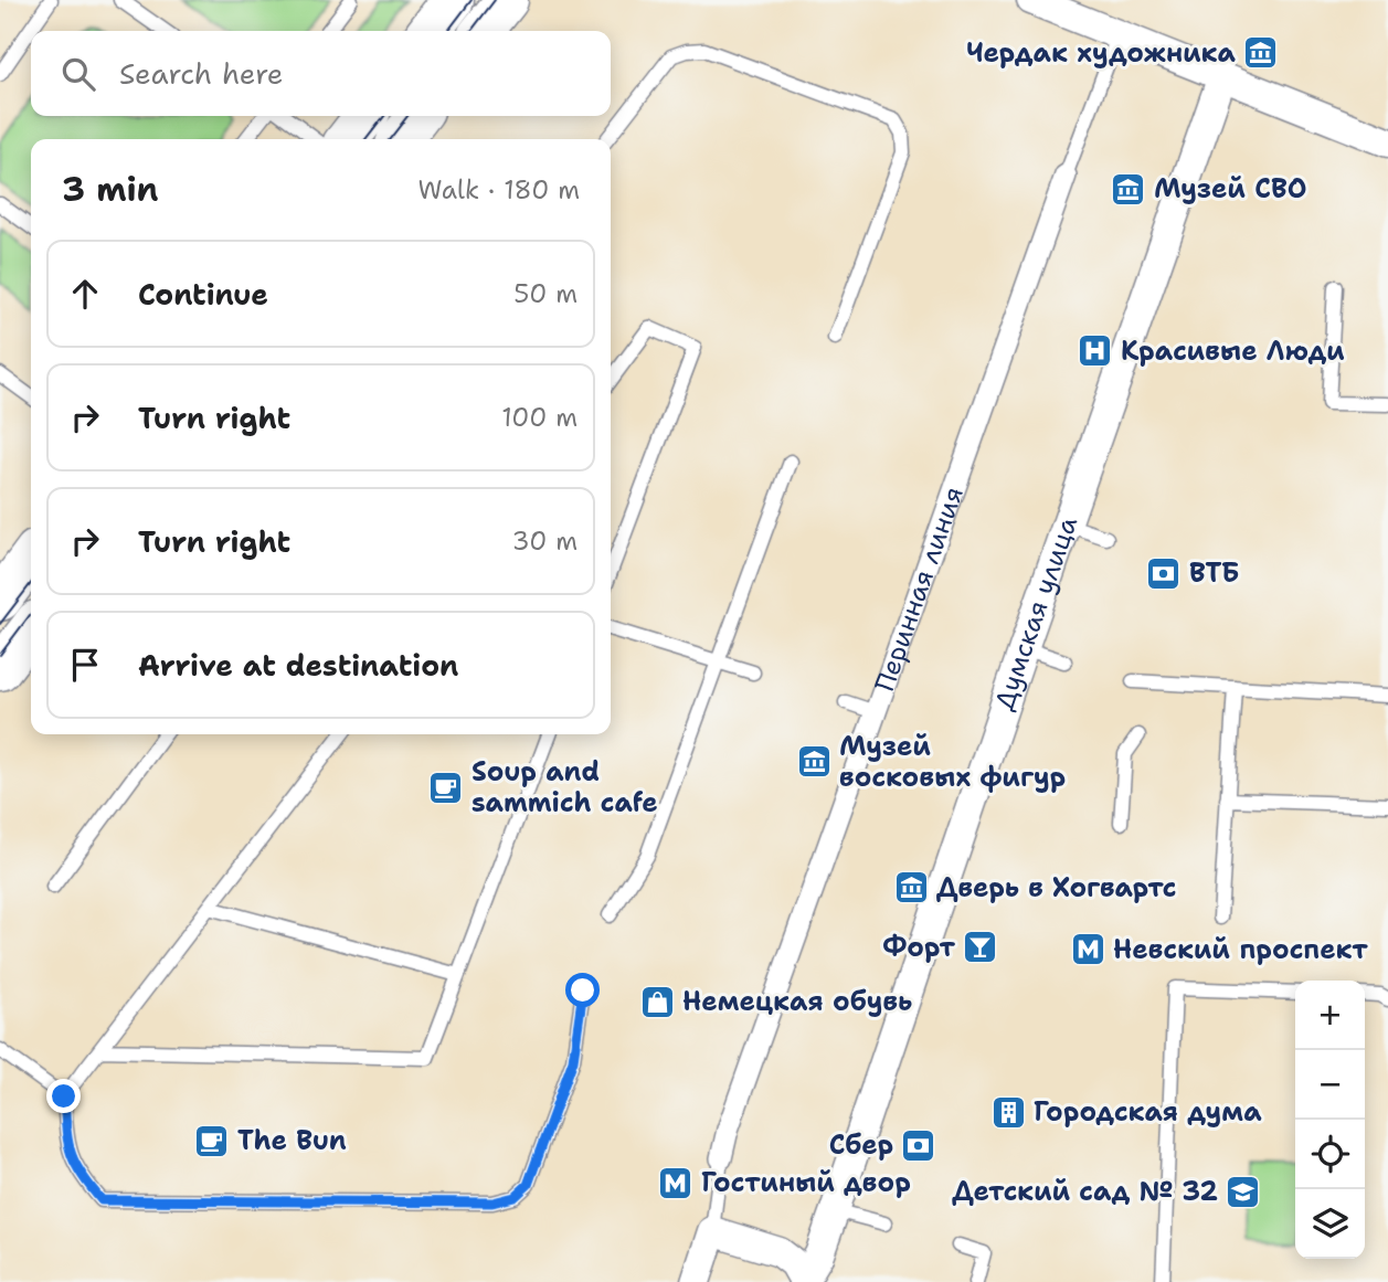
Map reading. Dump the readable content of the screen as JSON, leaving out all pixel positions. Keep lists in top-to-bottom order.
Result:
{
  "streets": {
    "street": ["Перинная линия", "Думская улица"]
  },
  "places": {
    "museum": [
      "Чердак художника",
      "Музей СВО",
      "Музей восковых фигур",
      "Дверь в Хогвартс"
    ],
    "hospital": ["Красивые Люди"],
    "bank": ["ВТБ", "Сбер"],
    "cafe": ["Soup and sammich cafe", "The Bun"],
    "bar": ["Форт"],
    "metro station": ["Невский проспект", "Гостиный двор"],
    "shop": ["Немецкая обувь"],
    "building": ["Городская дума"],
    "school or university": ["Детский сад № 32"]
  },
  "page": {
    "search": "Search here",
    "heading": ["3 min", "Walk · 180 m"],
    "list": [
      ["Continue", "50 m"],
      ["Turn right", "100 m"],
      ["Turn right", "30 m"],
      "Arrive at destination"
    ],
    "map_buttons": ["+", "−"]
  }
}
